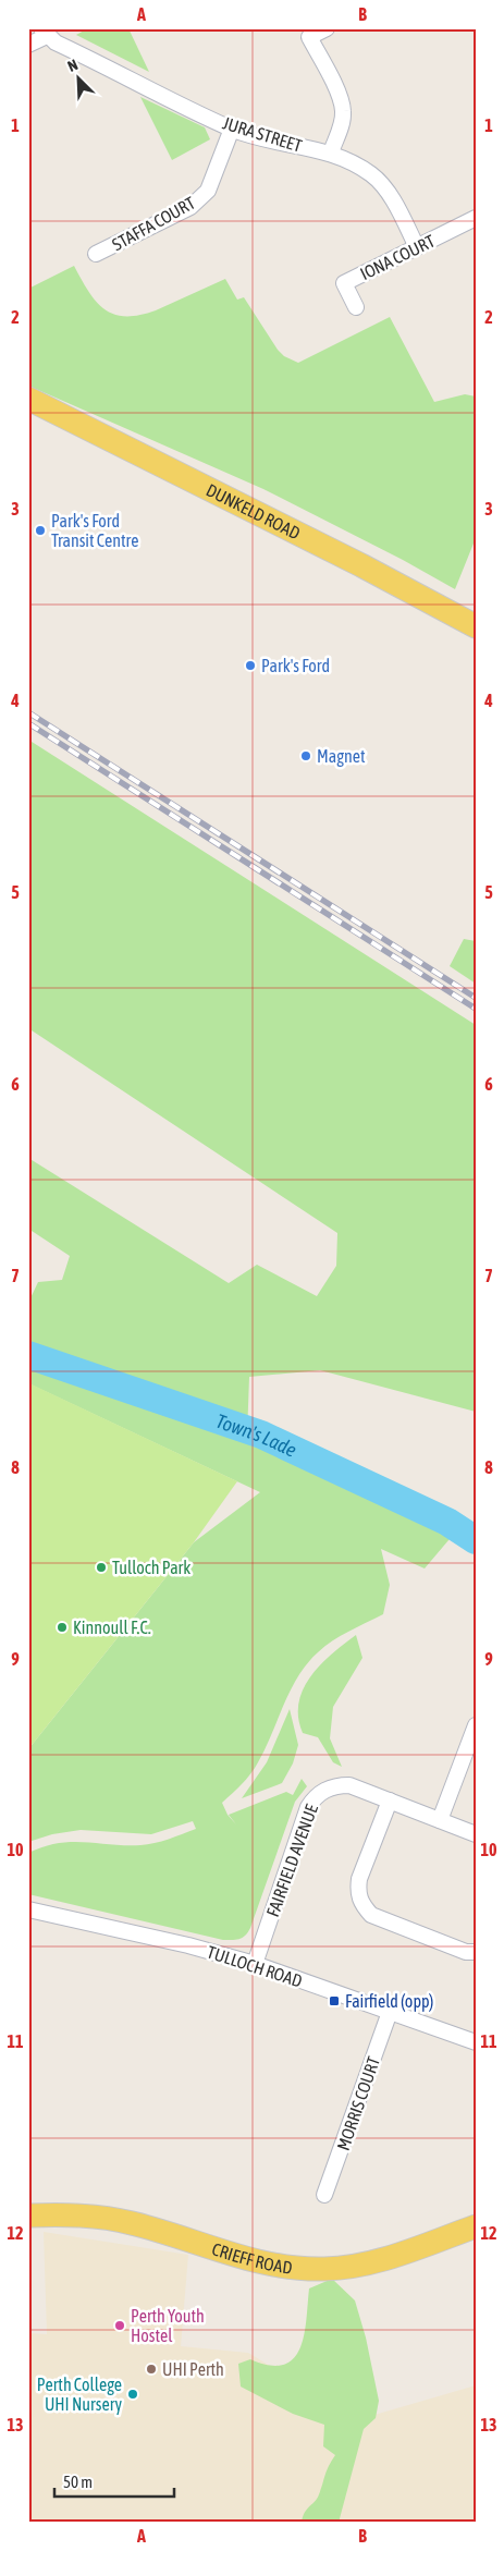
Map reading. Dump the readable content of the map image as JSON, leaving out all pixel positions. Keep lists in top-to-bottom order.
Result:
{
  "streets": {
    "main road": ["DUNKELD ROAD", "CRIEFF ROAD"],
    "street": [
      "JURA STREET",
      "STAFFA COURT",
      "IONA COURT",
      "FAIRFIELD AVENUE",
      "TULLOCH ROAD",
      "MORRIS COURT"
    ]
  },
  "crossings": [
    ["JURA STREET", "STAFFA COURT"],
    ["JURA STREET", "IONA COURT"],
    ["FAIRFIELD AVENUE", "TULLOCH ROAD"],
    ["TULLOCH ROAD", "MORRIS COURT"]
  ],
  "water": ["Town's Lade"],
  "places": {
    "other": [
      "Park's Ford Transit Centre",
      "Park's Ford",
      "Magnet",
      "Tulloch Park",
      "Kinnoull F.C.",
      "Perth Youth Hostel",
      "UHI Perth",
      "Perth College UHI Nursery"
    ],
    "transit": ["Fairfield (opp)"]
  },
  "scale_bar": "50 m",
  "north": "top left",
  "grid": {
    "columns": ["A", "B"],
    "rows": [
      "1",
      "2",
      "3",
      "4",
      "5",
      "6",
      "7",
      "8",
      "9",
      "10",
      "11",
      "12",
      "13"
    ]
  }
}
